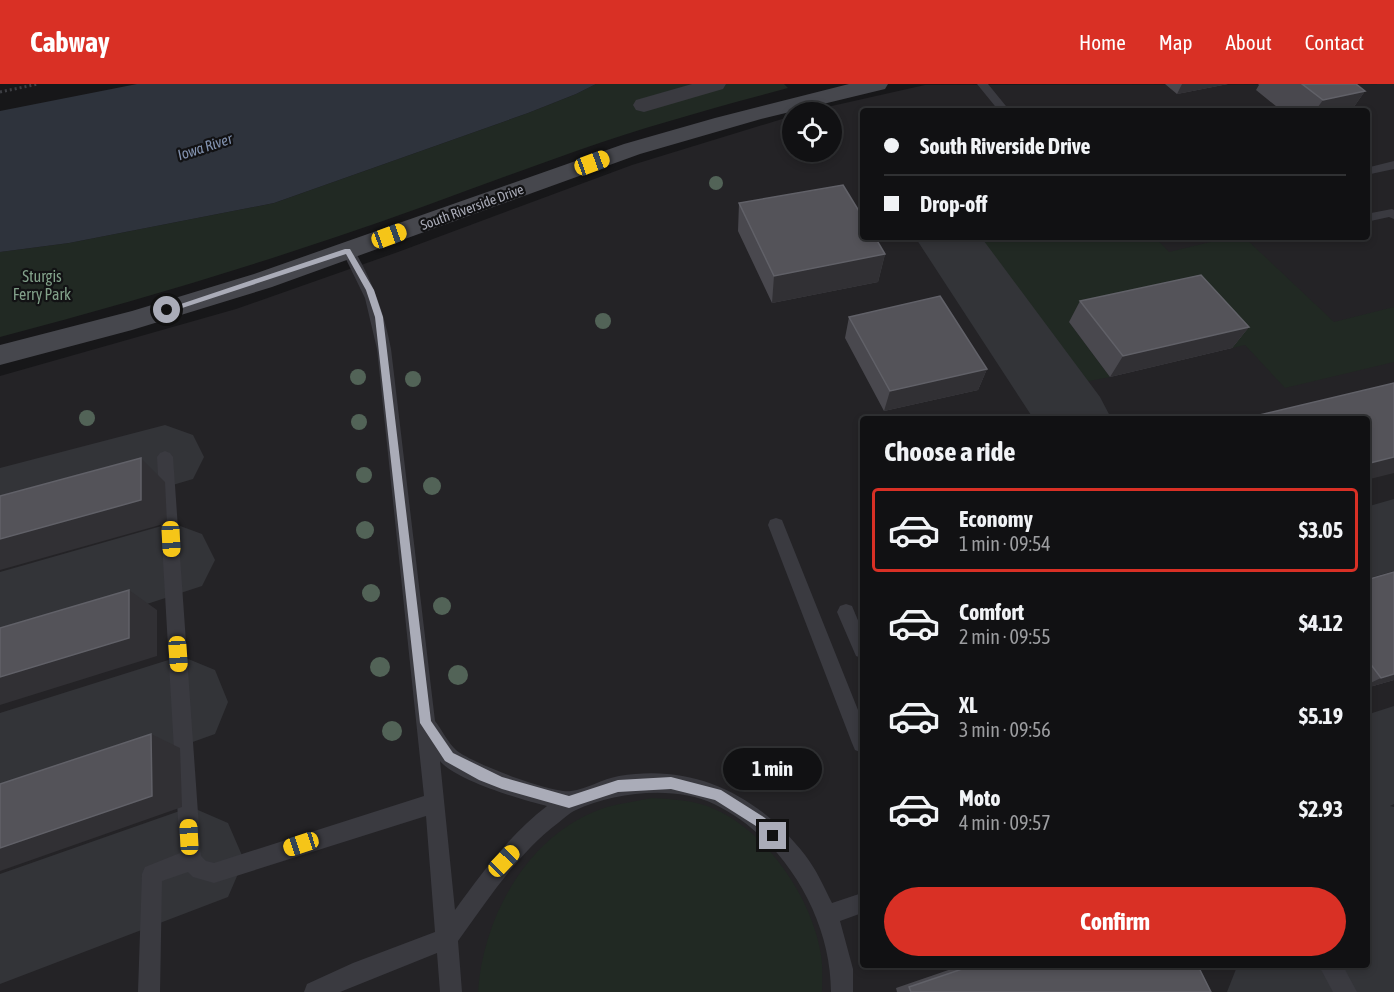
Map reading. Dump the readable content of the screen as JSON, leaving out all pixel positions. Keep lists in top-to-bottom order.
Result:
{
  "streets": {
    "main road": ["South Riverside Drive"]
  },
  "water": ["Iowa River"],
  "parks": ["Sturgis Ferry Park"],
  "page": {
    "header": "Cabway",
    "nav": [
      "Home",
      "Map",
      "About",
      "Contact"
    ],
    "banner": ["South Riverside Drive", "Drop-off"],
    "heading": "Choose a ride",
    "list": [
      {
        "name": "Economy",
        "note": "1 min · 09:54",
        "value": "$3.05"
      },
      {
        "name": "Comfort",
        "note": "2 min · 09:55",
        "value": "$4.12"
      },
      {
        "name": "XL",
        "note": "3 min · 09:56",
        "value": "$5.19"
      },
      {
        "name": "Moto",
        "note": "4 min · 09:57",
        "value": "$2.93"
      }
    ],
    "bubble": "1 min",
    "buttons": "Confirm"
  }
}
